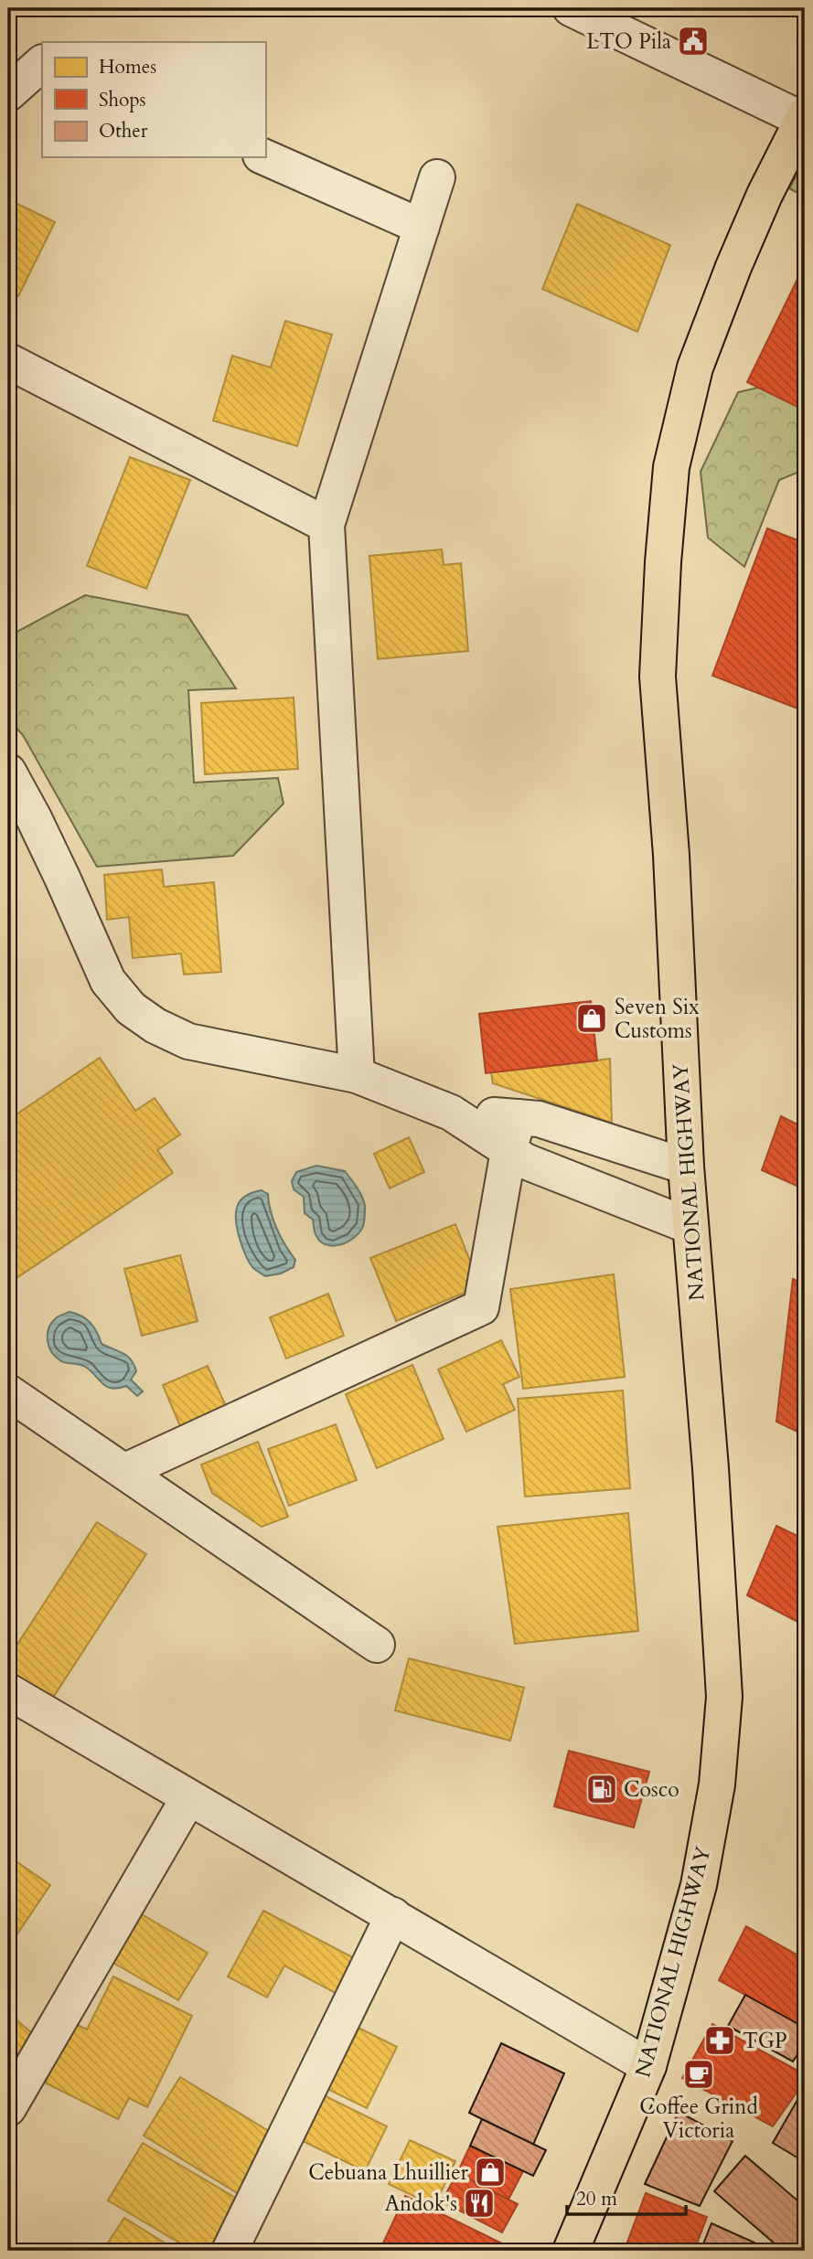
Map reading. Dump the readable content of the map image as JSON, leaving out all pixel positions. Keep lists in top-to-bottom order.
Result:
{
  "streets": {
    "main road": ["NATIONAL HIGHWAY"]
  },
  "places": {
    "public building": ["LTO Pila"],
    "shop": ["Seven Six Customs", "Cebuana Lhuillier"],
    "fuel station": ["Cosco"],
    "pharmacy": ["TGP"],
    "cafe": ["Coffee Grind Victoria"],
    "restaurant": ["Andok's"]
  },
  "legend": ["Homes", "Shops", "Other"],
  "scale_bar": "20 m"
}
